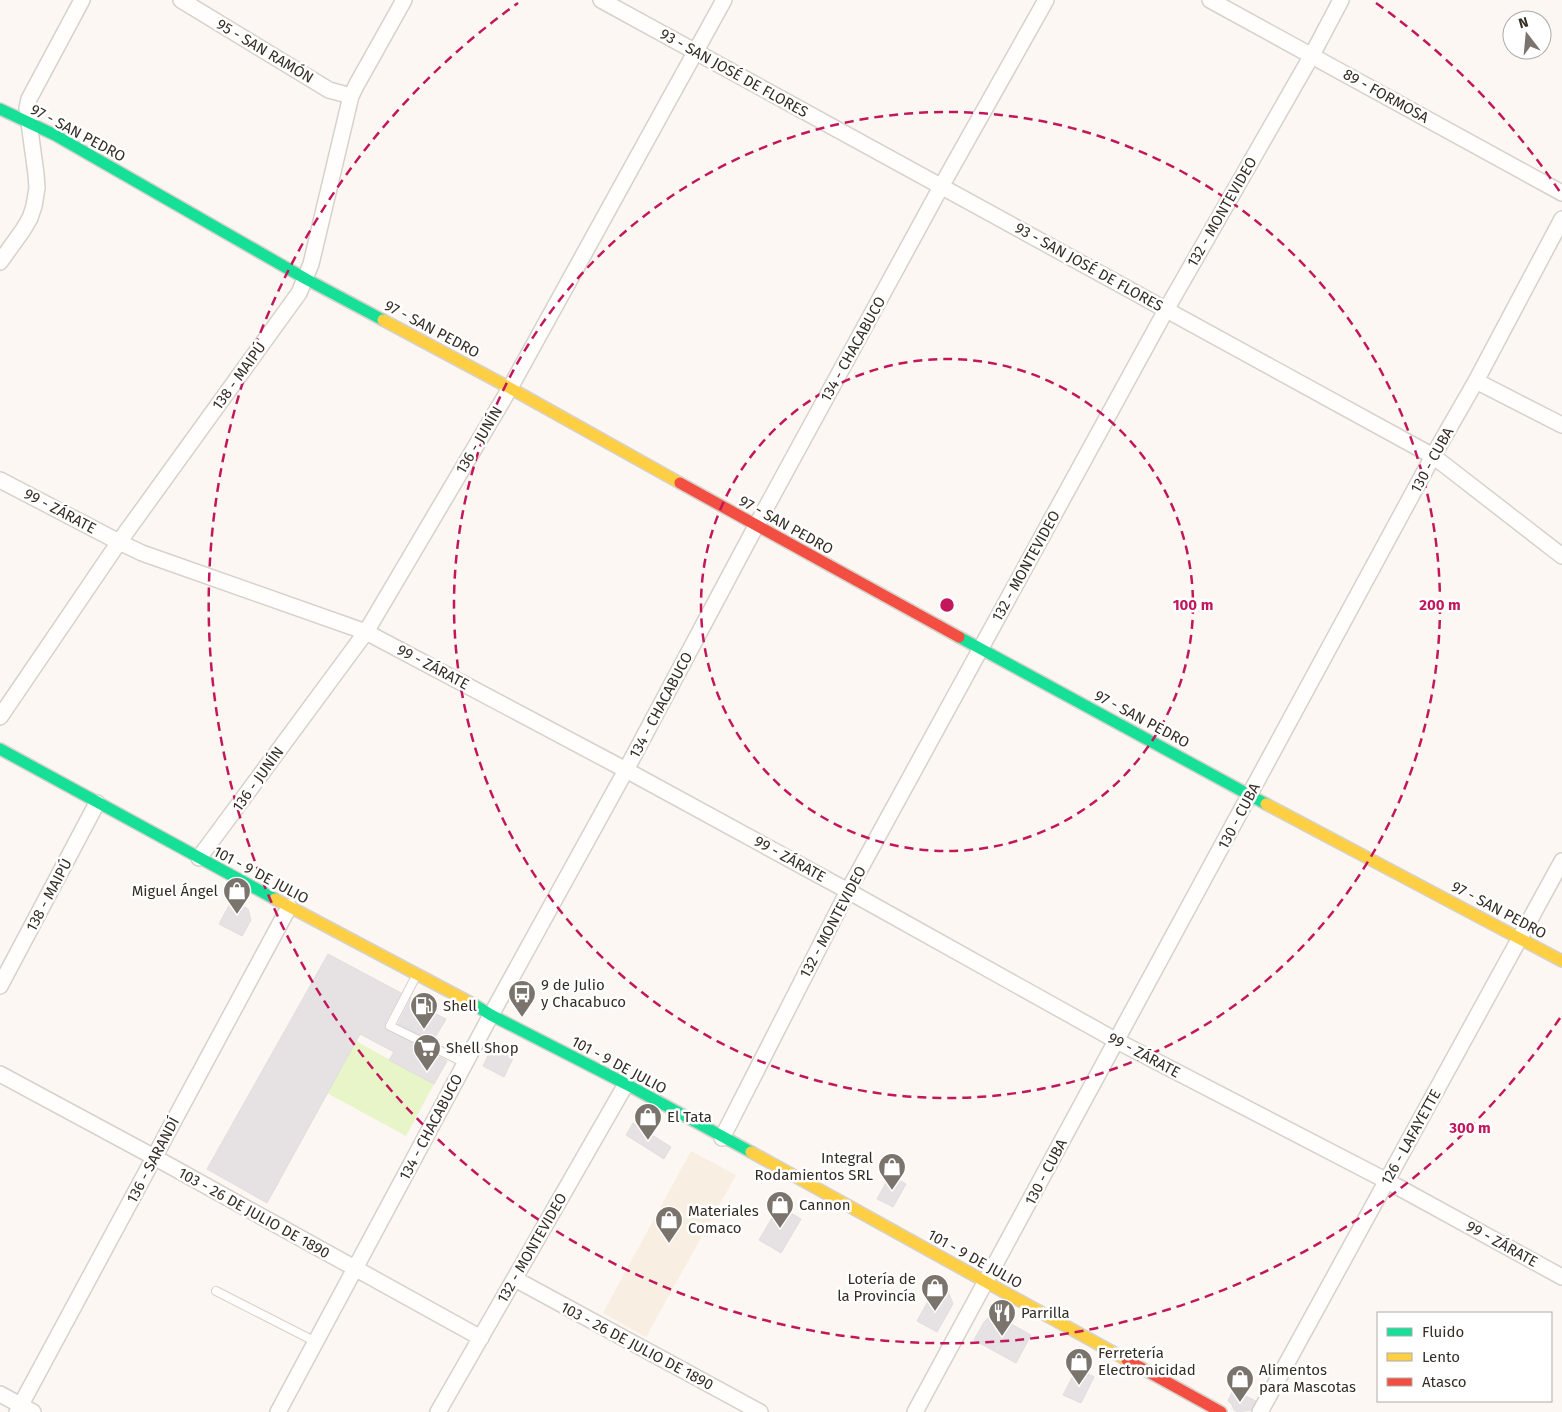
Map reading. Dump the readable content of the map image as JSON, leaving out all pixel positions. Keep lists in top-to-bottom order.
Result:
{
  "streets": {
    "street": [
      "95 - SAN RAMÓN",
      "93 - SAN JOSÉ DE FLORES",
      "89 - FORMOSA",
      "97 - SAN PEDRO",
      "132 - MONTEVIDEO",
      "134 - CHACABUCO",
      "138 - MAIPÚ",
      "136 - JUNÍN",
      "130 - CUBA",
      "99 - ZÁRATE",
      "101 - 9 DE JULIO",
      "126 - LAFAYETTE",
      "136 - SARANDÍ",
      "103 - 26 DE JULIO DE 1890"
    ]
  },
  "crossings": [
    ["95 - SAN RAMÓN", "138 - MAIPÚ"],
    ["93 - SAN JOSÉ DE FLORES", "132 - MONTEVIDEO"],
    ["93 - SAN JOSÉ DE FLORES", "134 - CHACABUCO"],
    ["93 - SAN JOSÉ DE FLORES", "136 - JUNÍN"],
    ["93 - SAN JOSÉ DE FLORES", "130 - CUBA"],
    ["89 - FORMOSA", "132 - MONTEVIDEO"],
    ["97 - SAN PEDRO", "132 - MONTEVIDEO"],
    ["97 - SAN PEDRO", "134 - CHACABUCO"],
    ["97 - SAN PEDRO", "138 - MAIPÚ"],
    ["97 - SAN PEDRO", "136 - JUNÍN"],
    ["97 - SAN PEDRO", "130 - CUBA"],
    ["97 - SAN PEDRO", "126 - LAFAYETTE"],
    ["132 - MONTEVIDEO", "99 - ZÁRATE"],
    ["132 - MONTEVIDEO", "101 - 9 DE JULIO"],
    ["132 - MONTEVIDEO", "103 - 26 DE JULIO DE 1890"],
    ["134 - CHACABUCO", "99 - ZÁRATE"],
    ["134 - CHACABUCO", "101 - 9 DE JULIO"],
    ["134 - CHACABUCO", "103 - 26 DE JULIO DE 1890"],
    ["138 - MAIPÚ", "99 - ZÁRATE"],
    ["138 - MAIPÚ", "101 - 9 DE JULIO"],
    ["136 - JUNÍN", "99 - ZÁRATE"],
    ["136 - JUNÍN", "101 - 9 DE JULIO"],
    ["130 - CUBA", "99 - ZÁRATE"],
    ["130 - CUBA", "101 - 9 DE JULIO"],
    ["99 - ZÁRATE", "126 - LAFAYETTE"],
    ["101 - 9 DE JULIO", "136 - SARANDÍ"],
    ["136 - SARANDÍ", "103 - 26 DE JULIO DE 1890"]
  ],
  "places": {
    "shop": [
      "Miguel Ángel",
      "El Tata",
      "Integral Rodamientos SRL",
      "Cannon",
      "Materiales Comaco",
      "Lotería de la Provincía",
      "Ferretería Electronicidad",
      "Alimentos para Mascotas"
    ],
    "bus stop": ["9 de Julio y Chacabuco"],
    "fuel station": ["Shell"],
    "supermarket": ["Shell Shop"],
    "restaurant": ["Parrilla"]
  },
  "legend": ["Fluido", "Lento", "Atasco"],
  "north": "top",
  "rings": ["100 m", "200 m", "300 m"]
}
